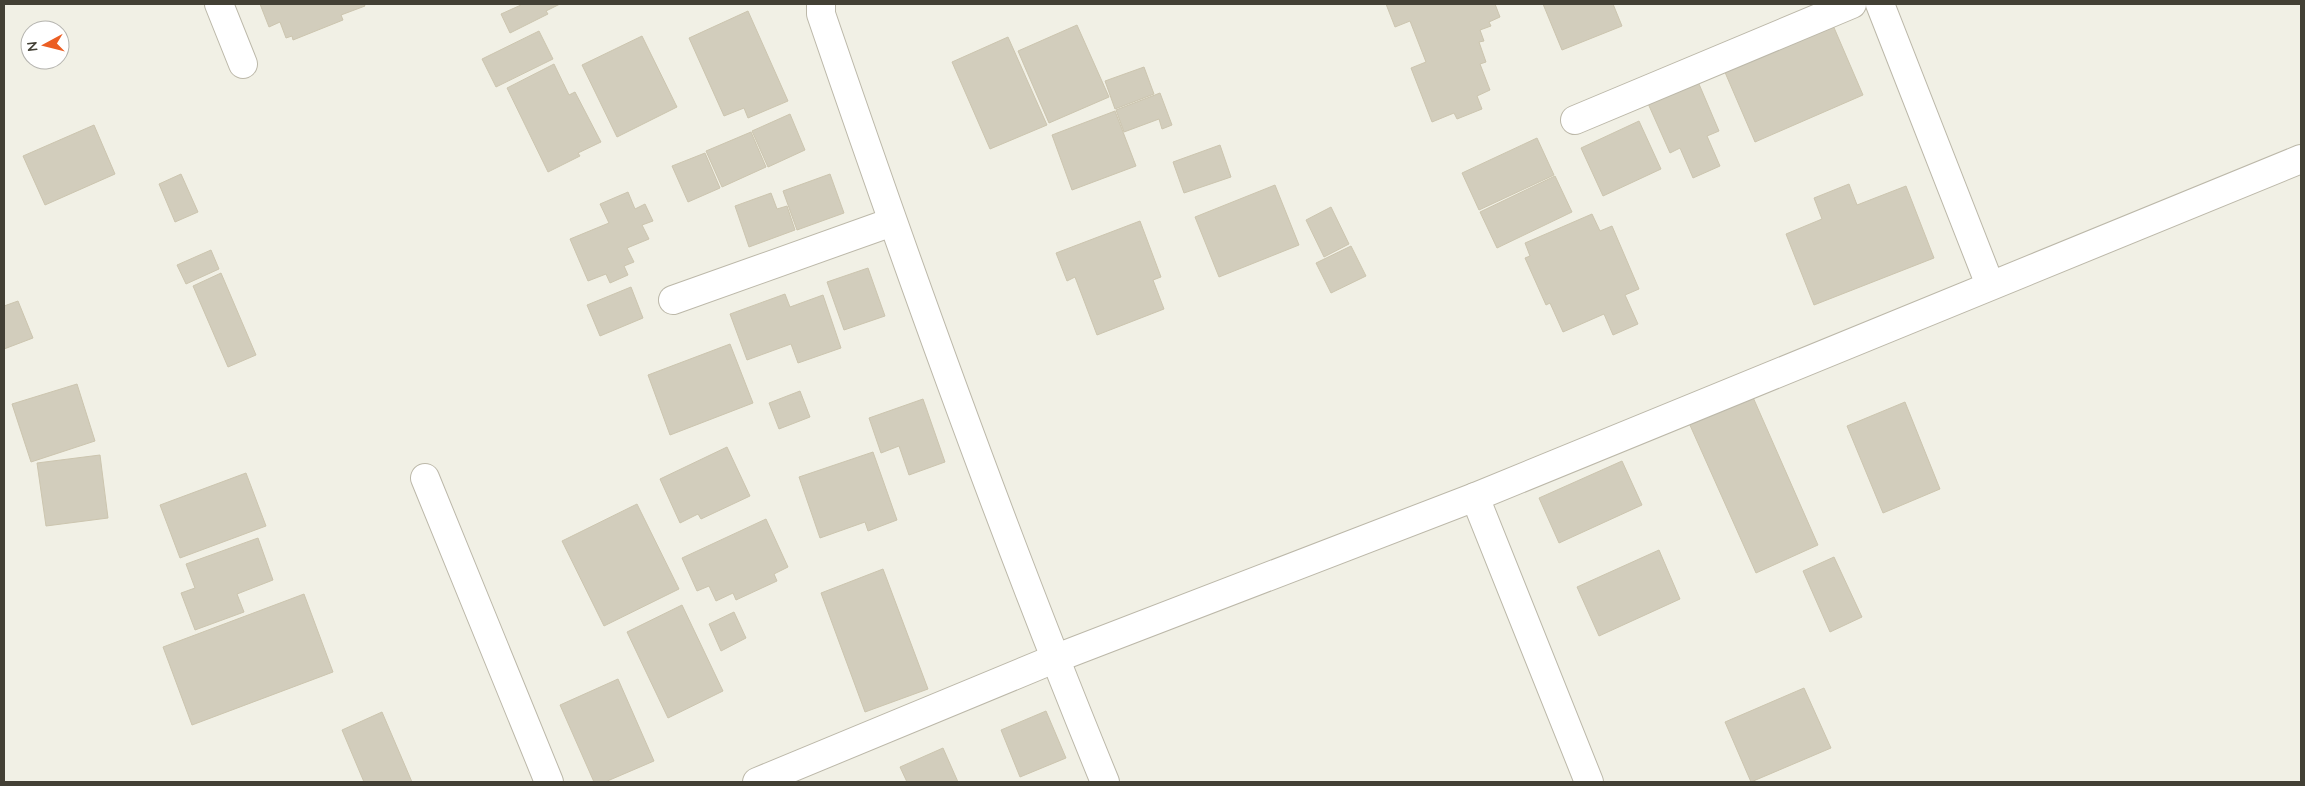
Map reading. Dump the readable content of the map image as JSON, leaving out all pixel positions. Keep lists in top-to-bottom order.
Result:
{
  "north": "left"
}
